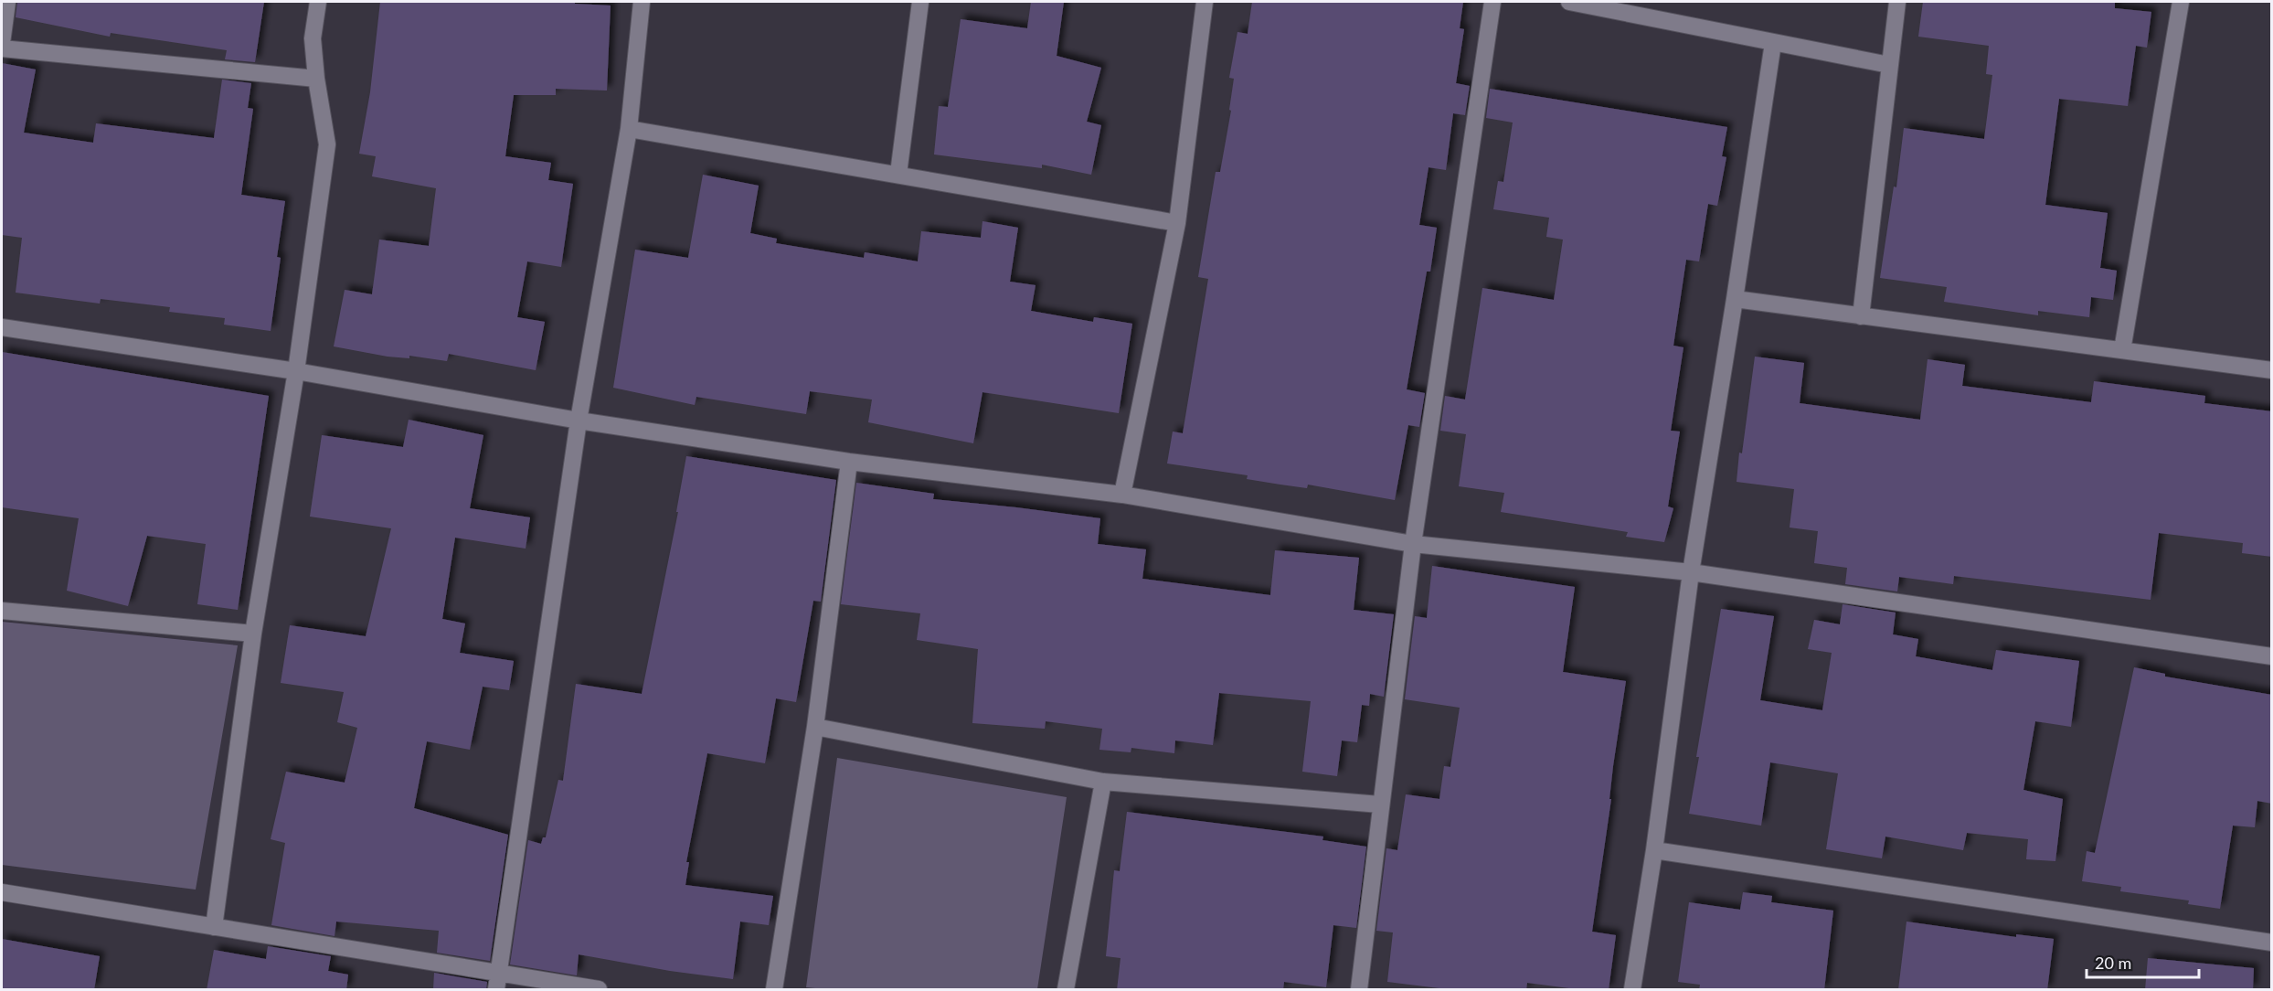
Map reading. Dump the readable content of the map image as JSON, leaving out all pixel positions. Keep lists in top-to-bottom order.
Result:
{
  "scale_bar": "20 m"
}
